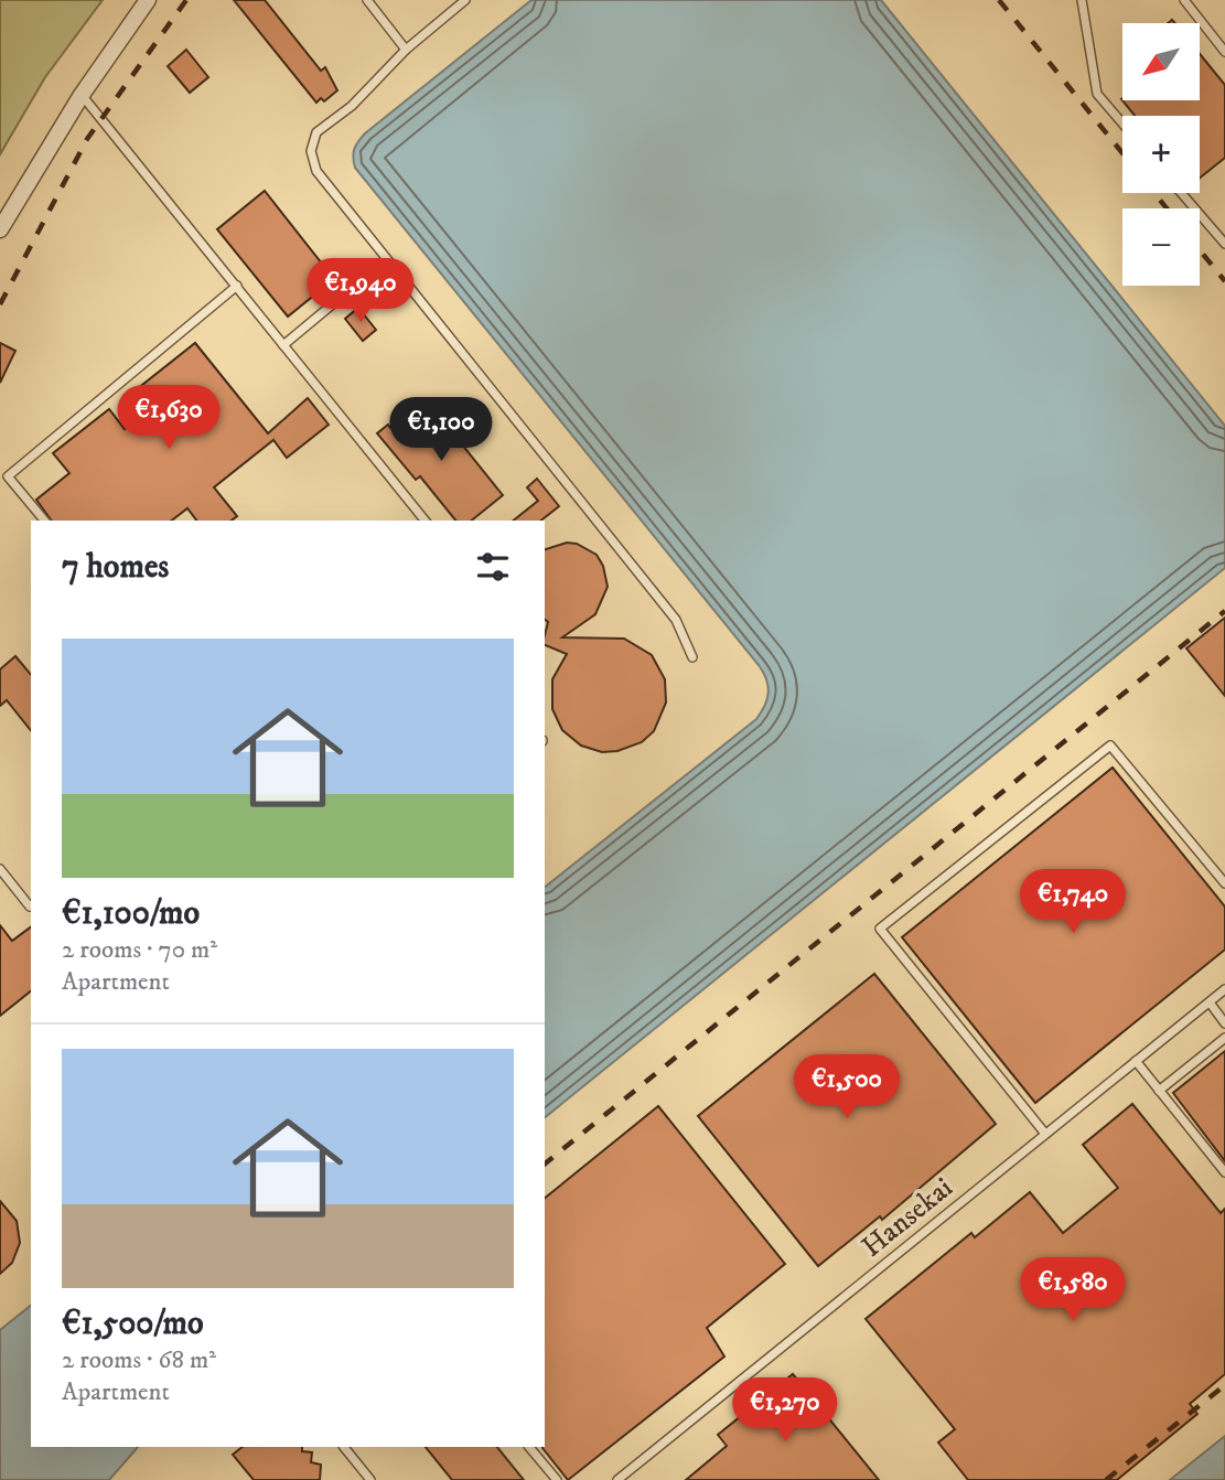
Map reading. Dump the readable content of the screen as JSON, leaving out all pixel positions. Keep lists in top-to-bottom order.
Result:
{
  "streets": {
    "lane": ["Hansekai"]
  },
  "north": "bottom left",
  "page": {
    "map_buttons": ["+", "−"],
    "price": [
      "€1,940",
      "€1,630",
      "€1,100",
      "€1,740",
      "€1,500",
      "€1,580",
      "€1,270"
    ],
    "heading": "7 homes",
    "list": [
      {
        "name": "€1,100/mo",
        "note": "2 rooms · 70 m² · Apartment"
      },
      {
        "name": "€1,500/mo",
        "note": "2 rooms · 68 m² · Apartment"
      }
    ]
  }
}
